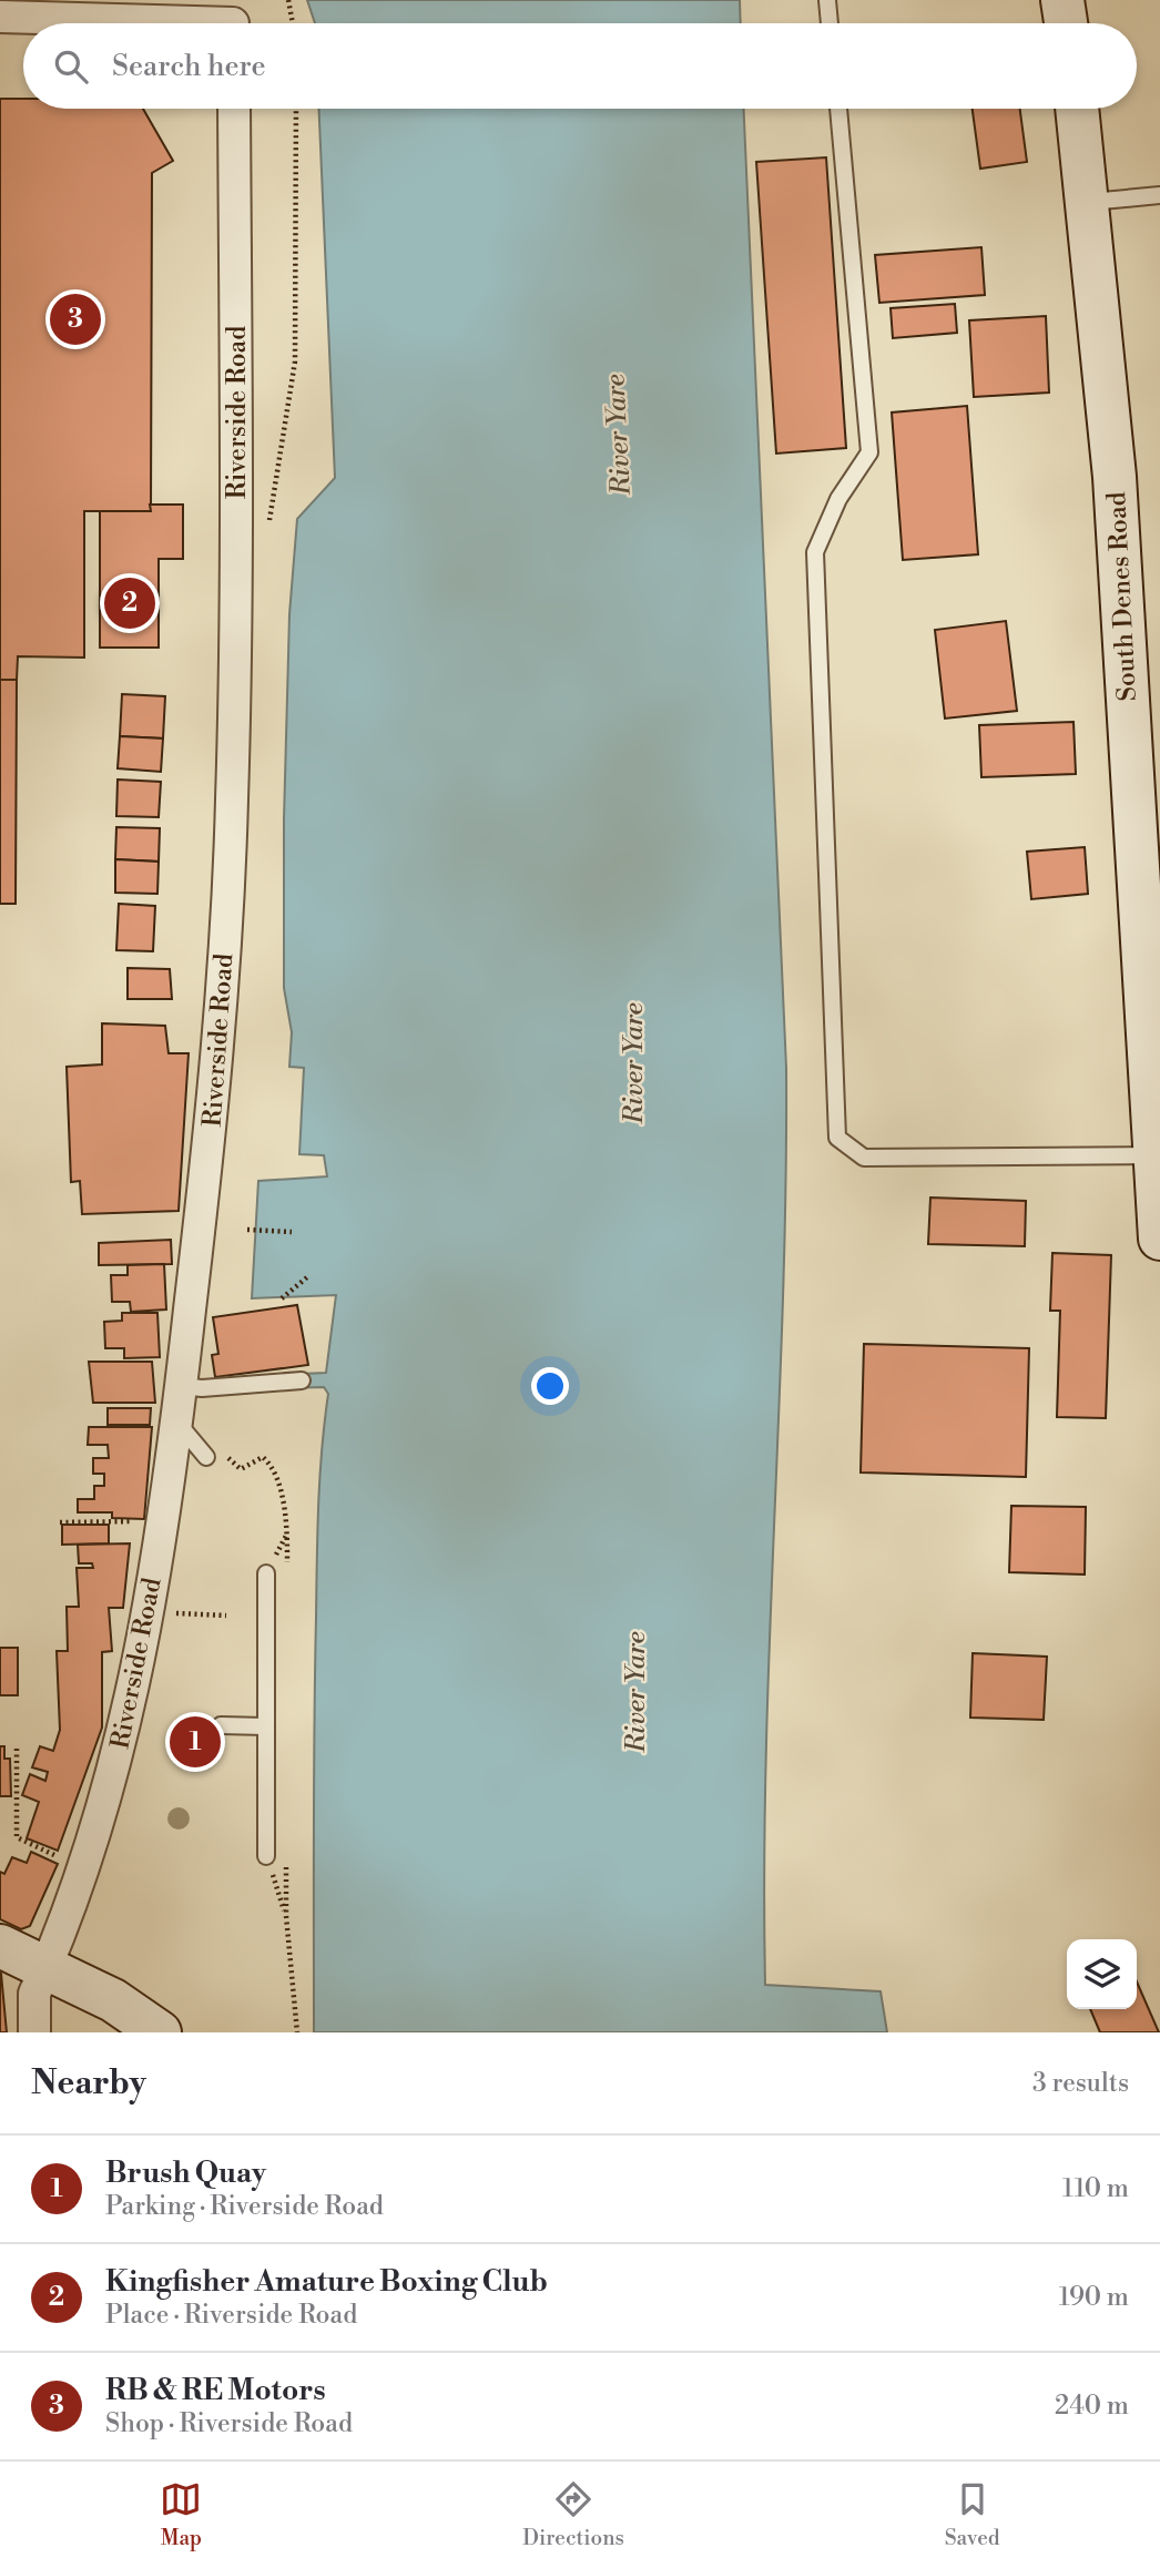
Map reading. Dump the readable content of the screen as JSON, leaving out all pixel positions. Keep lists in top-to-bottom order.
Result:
{
  "streets": {
    "street": ["Riverside Road", "South Denes Road"]
  },
  "water": ["River Yare"],
  "page": {
    "search": "Search here",
    "pins": ["3", "2", "1"],
    "heading": ["Nearby", "3 results"],
    "list": [
      {
        "mark": "1",
        "name": "Brush Quay",
        "note": "Parking · Riverside Road",
        "value": "110 m"
      },
      {
        "mark": "2",
        "name": "Kingfisher Amature Boxing Club",
        "note": "Place · Riverside Road",
        "value": "190 m"
      },
      {
        "mark": "3",
        "name": "RB & RE Motors",
        "note": "Shop · Riverside Road",
        "value": "240 m"
      }
    ],
    "nav": ["Map", "Directions", "Saved"]
  }
}
